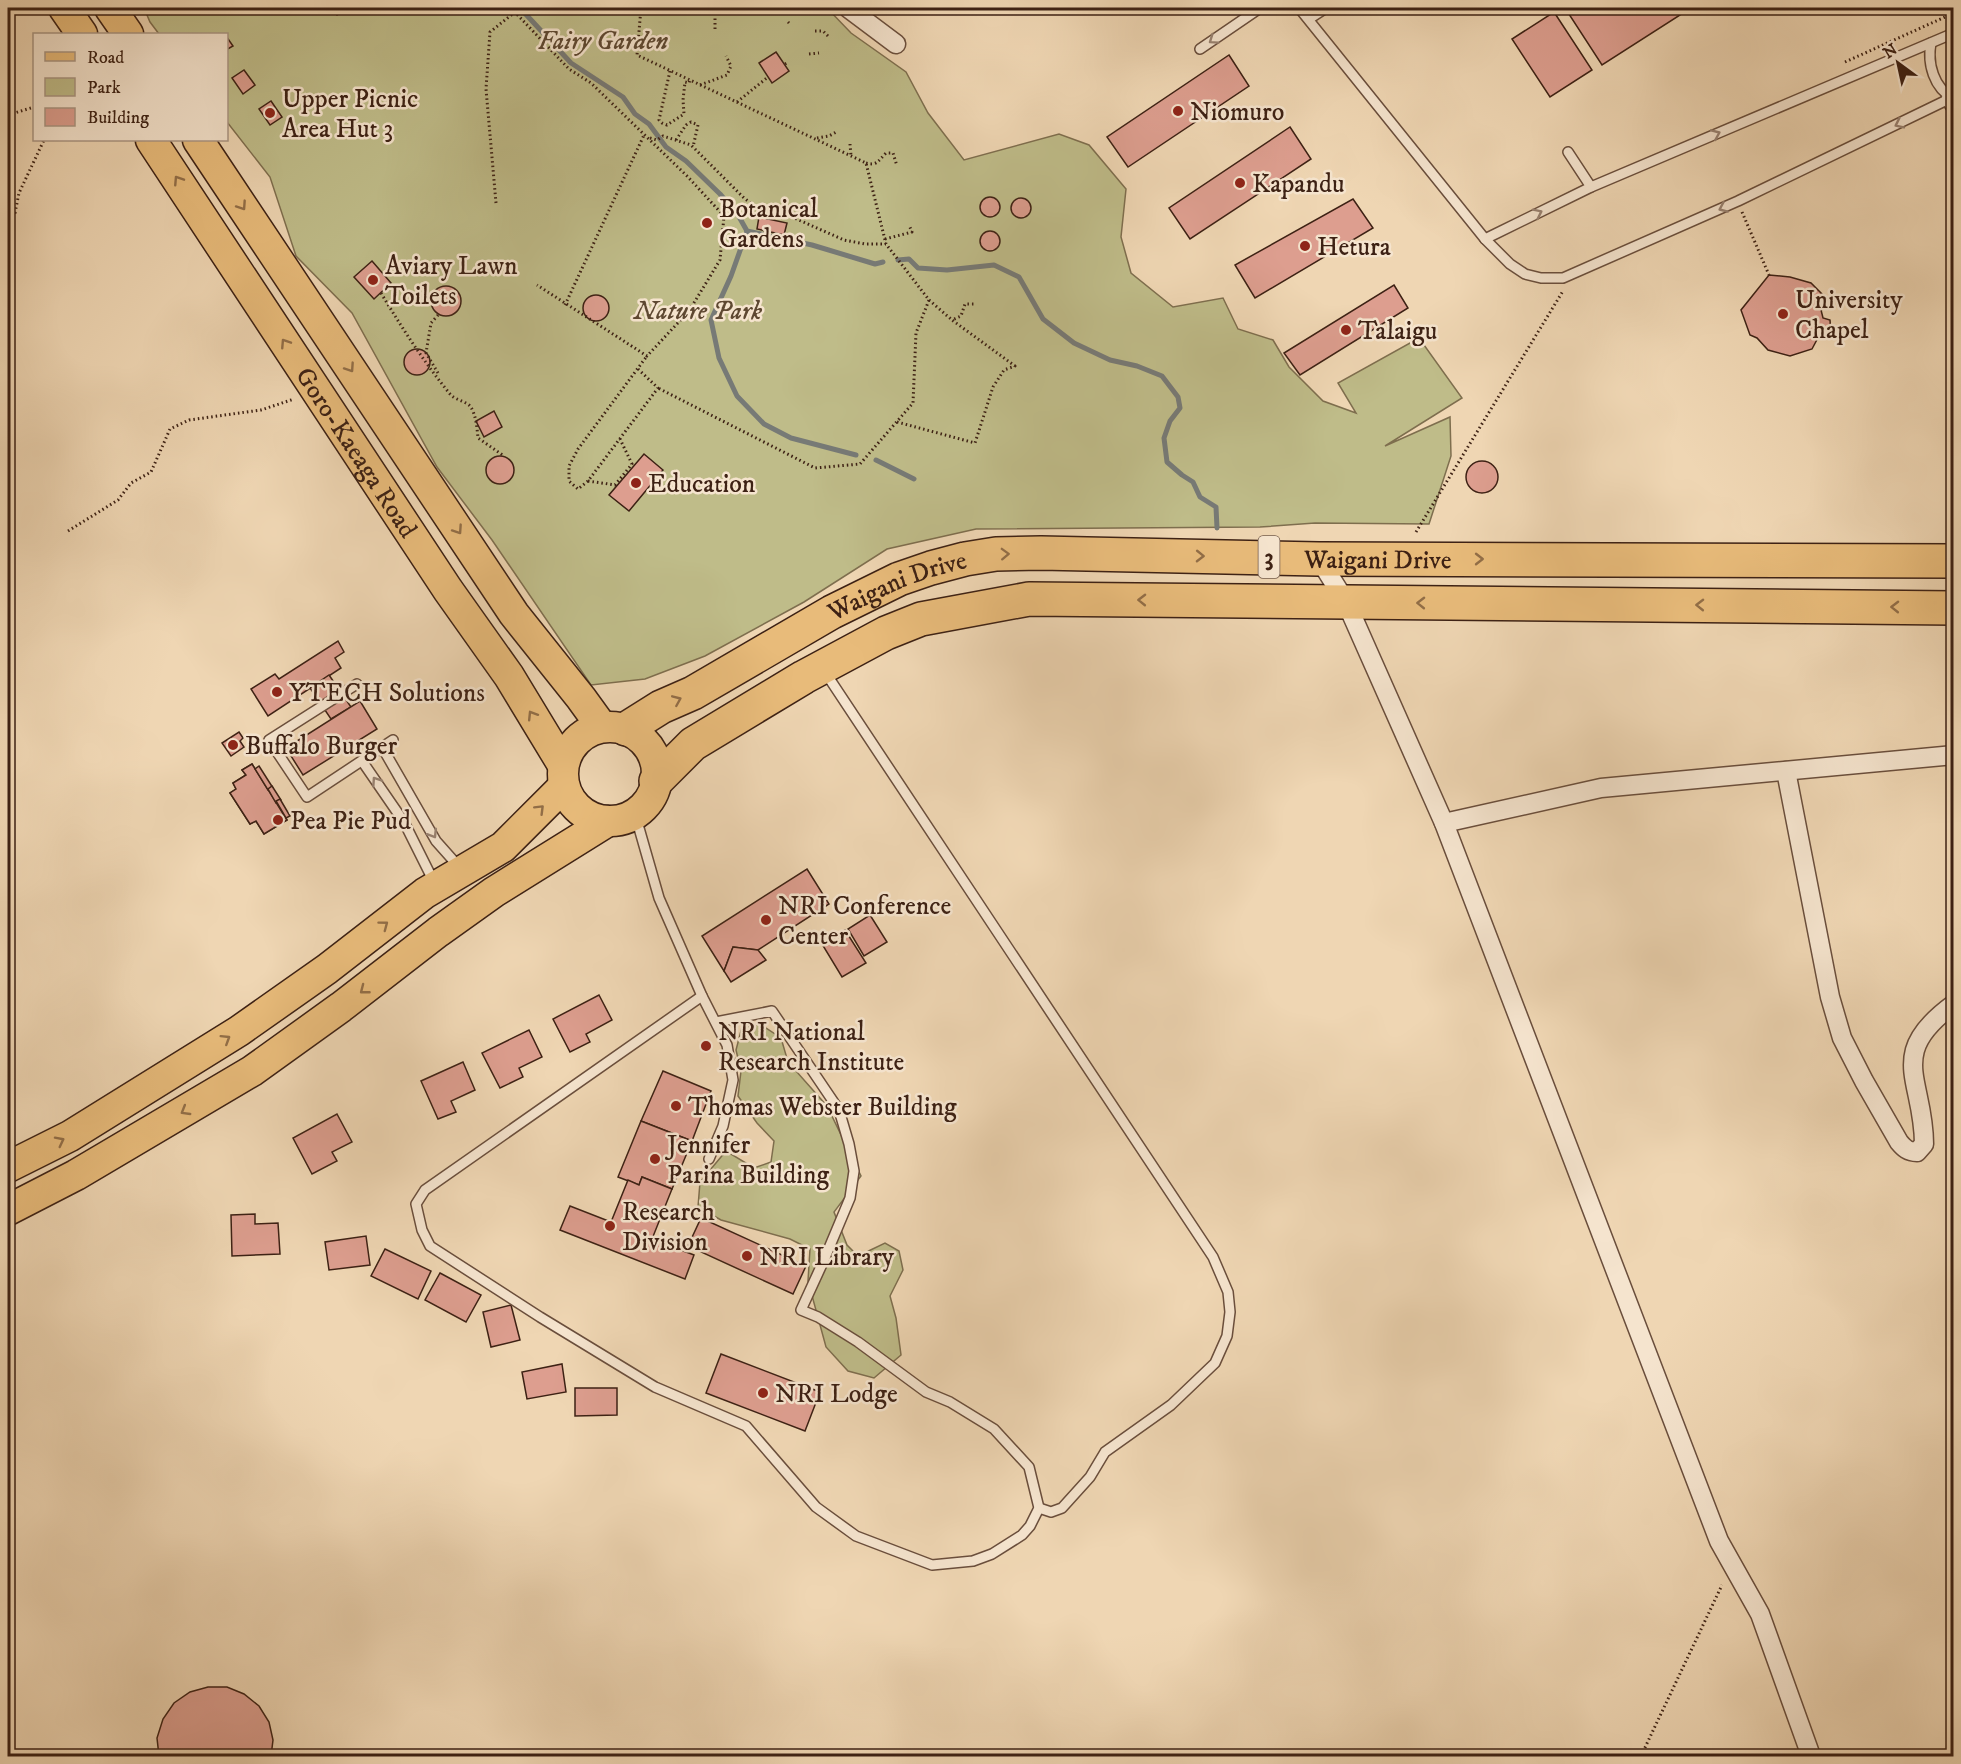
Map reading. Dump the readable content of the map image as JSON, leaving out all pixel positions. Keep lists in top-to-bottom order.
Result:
{
  "streets": {
    "highway": ["3", "Waigani Drive"],
    "main road": ["Goro-Kaeaga Road"]
  },
  "crossings": [
    ["Goro-Kaeaga Road", "Waigani Drive"]
  ],
  "parks": ["Fairy Garden", "Nature Park"],
  "places": [
    "Niomuro",
    "Upper Picnic Area Hut 3",
    "Kapandu",
    "Botanical Gardens",
    "Hetura",
    "Aviary Lawn Toilets",
    "University Chapel",
    "Talaigu",
    "Education",
    "YTECH Solutions",
    "Buffalo Burger",
    "Pea Pie Pud",
    "NRI Conference Center",
    "NRI National Research Institute",
    "Thomas Webster Building",
    "Jennifer Parina Building",
    "Research Division",
    "NRI Library",
    "NRI Lodge"
  ],
  "legend": ["Road", "Park", "Building"],
  "north": "top left"
}
